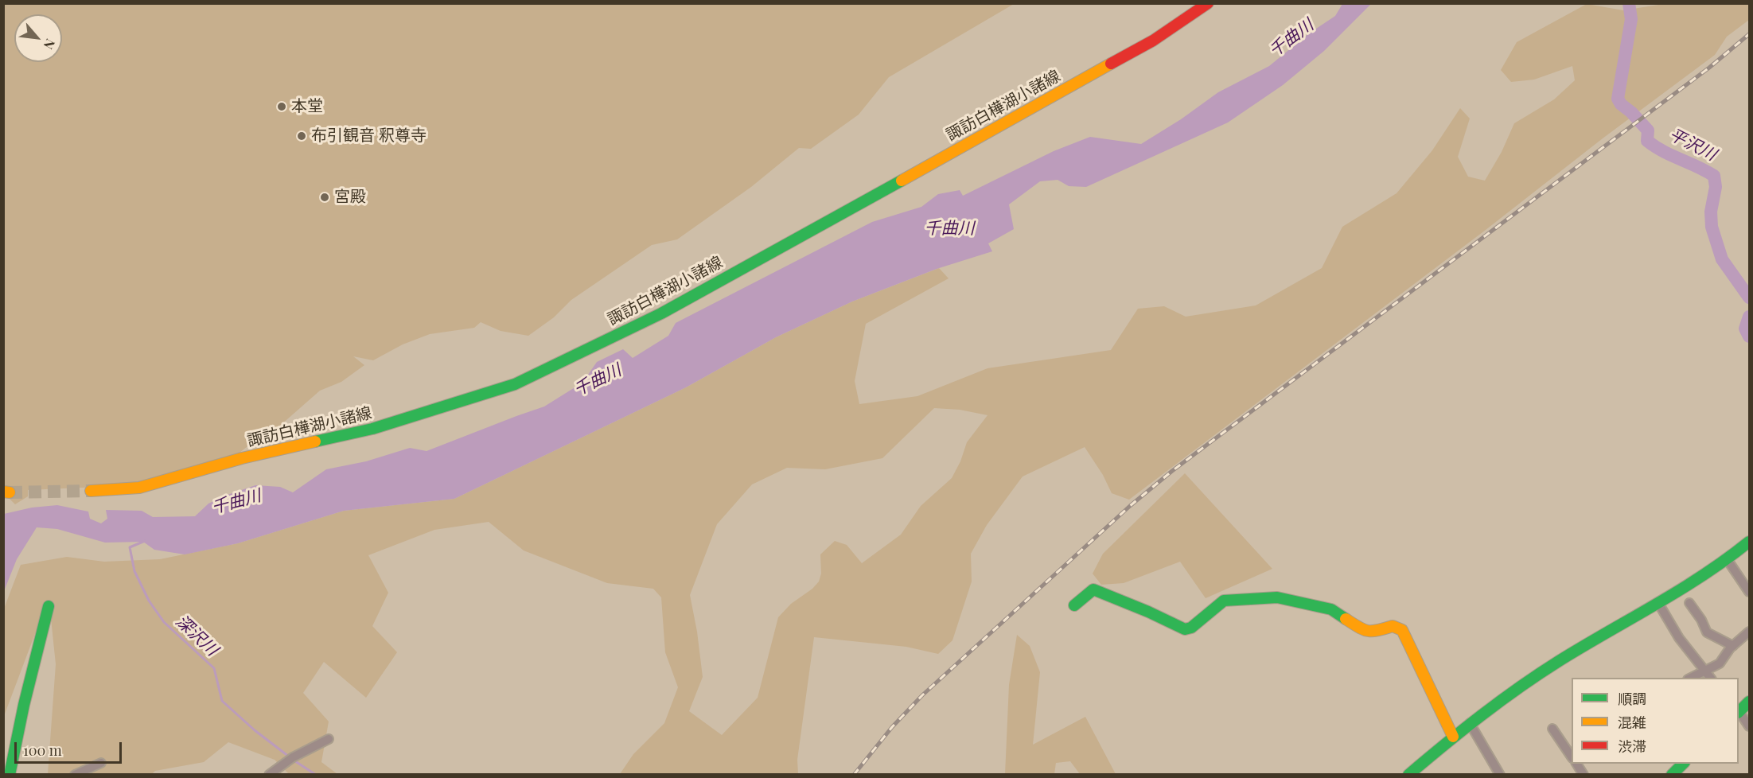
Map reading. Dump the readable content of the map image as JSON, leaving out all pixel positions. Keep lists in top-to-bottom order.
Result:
{
  "streets": {
    "main road": ["諏訪白樺湖小諸線"]
  },
  "water": ["千曲川", "平沢川", "深沢川"],
  "places": ["本堂", "布引観音 釈尊寺", "宮殿"],
  "legend": ["順調", "混雑", "渋滞"],
  "scale_bar": "100 m",
  "north": "bottom right"
}
